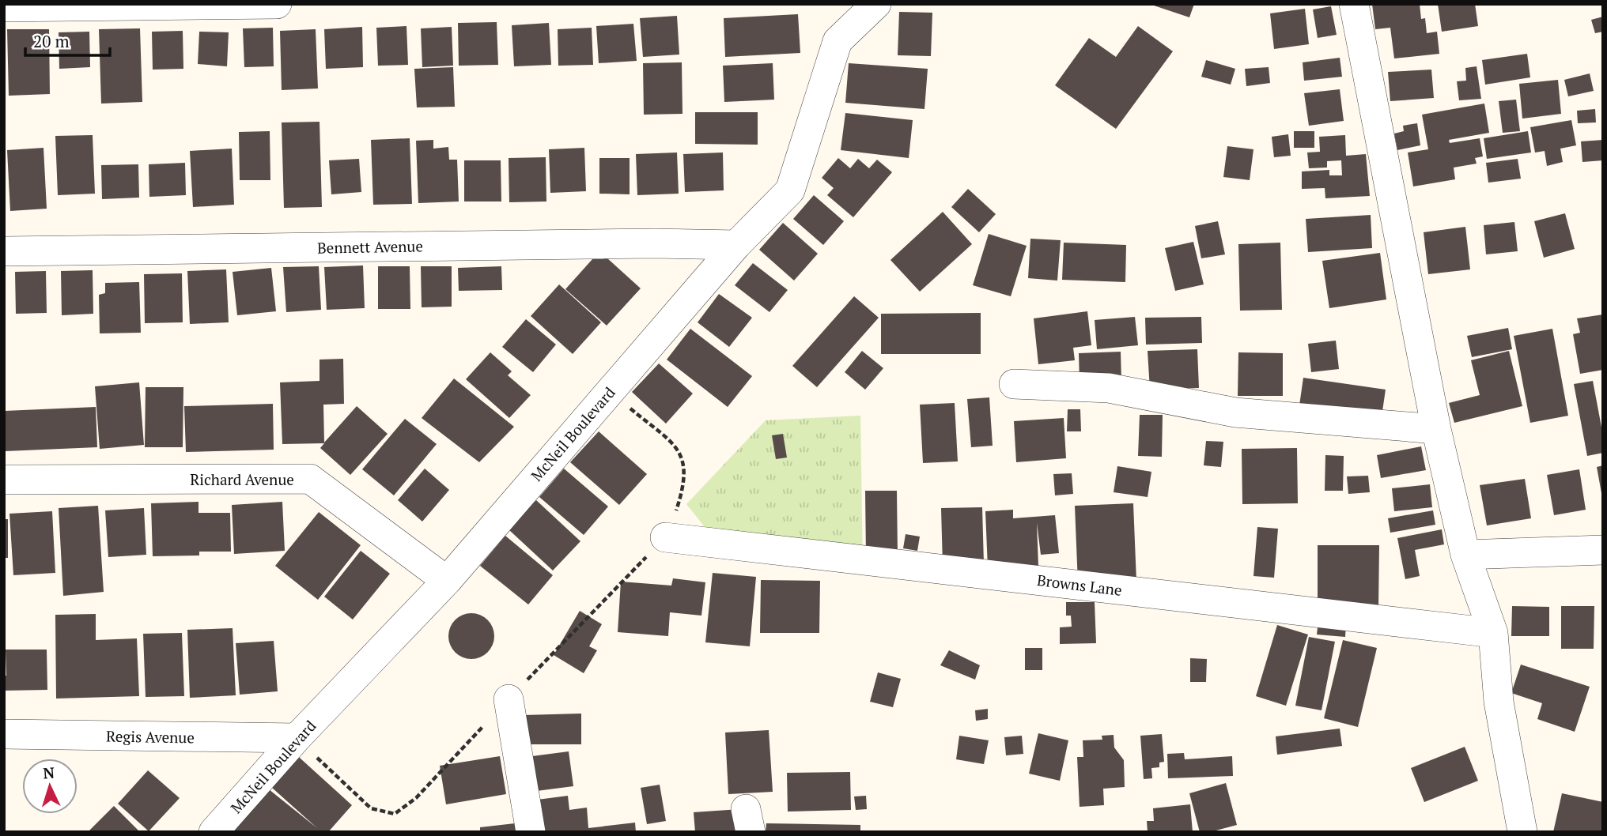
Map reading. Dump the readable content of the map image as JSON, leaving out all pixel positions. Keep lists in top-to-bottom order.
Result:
{
  "streets": {
    "street": [
      "Bennett Avenue",
      "McNeil Boulevard",
      "Richard Avenue",
      "Browns Lane",
      "Regis Avenue"
    ]
  },
  "crossings": [
    ["Bennett Avenue", "McNeil Boulevard"],
    ["McNeil Boulevard", "Richard Avenue"],
    ["McNeil Boulevard", "Regis Avenue"]
  ],
  "scale_bar": "20 m",
  "north": "top"
}
